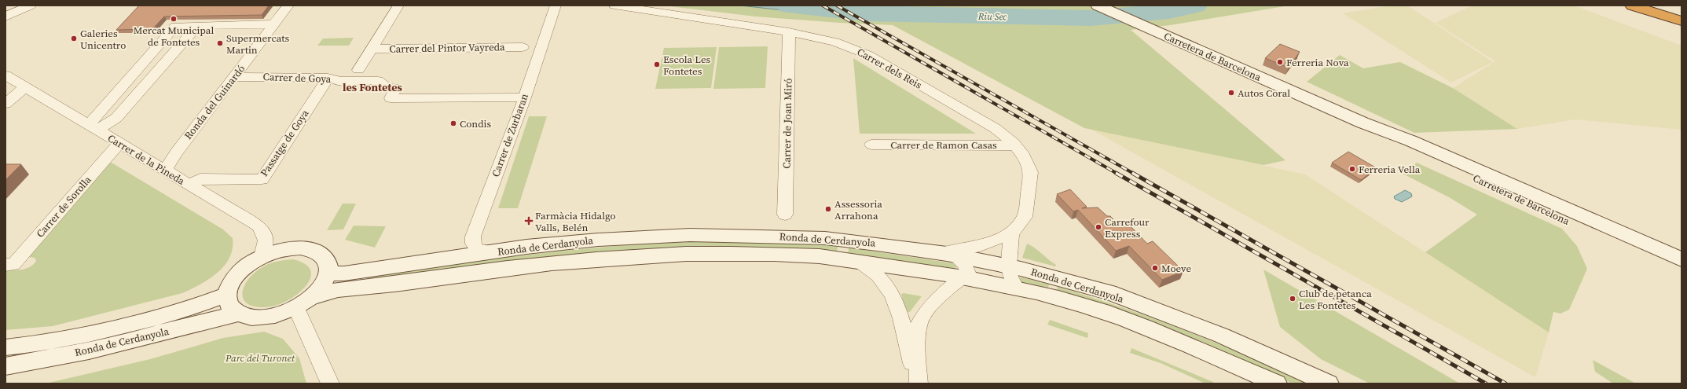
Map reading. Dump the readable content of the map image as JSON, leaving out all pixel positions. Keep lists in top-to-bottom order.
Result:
{
  "streets": {
    "street": [
      "Carrer del Pintor Vayreda",
      "Carretera de Barcelona",
      "Carrer dels Reis",
      "Carrer de Goya",
      "Ronda del Guinardó",
      "Carrer de Joan Miró",
      "Carrer de Zurbaran",
      "Passatge de Goya",
      "Carrer de Ramon Casas",
      "Carrer de la Pineda",
      "Carrer de Sorolla",
      "Ronda de Cerdanyola"
    ]
  },
  "crossings": [
    ["Carrer dels Reis", "Carrer de Joan Miró"],
    ["Carrer dels Reis", "Carrer de Ramon Casas"],
    ["Carrer de Goya", "Ronda del Guinardó"],
    ["Carrer de Goya", "Carrer de Zurbaran"],
    ["Carrer de Goya", "Passatge de Goya"],
    ["Ronda del Guinardó", "Carrer de la Pineda"],
    ["Carrer de Zurbaran", "Ronda de Cerdanyola"],
    ["Passatge de Goya", "Carrer de la Pineda"],
    ["Carrer de la Pineda", "Carrer de Sorolla"],
    ["Carrer de la Pineda", "Ronda de Cerdanyola"]
  ],
  "districts": ["les Fontetes"],
  "water": ["Riu Sec"],
  "parks": ["Parc del Turonet"],
  "places": {
    "other": [
      "Mercat Municipal de Fontetes",
      "Galeries Unicentro",
      "Supermercats Martin",
      "Ferreria Nova",
      "Escola Les Fontetes",
      "Autos Coral",
      "Condis",
      "Ferreria Vella",
      "Assessoria Arrahona",
      "Carrefour Express",
      "Moeve",
      "Club de petanca Les Fontetes"
    ],
    "health": ["Farmàcia Hidalgo Valls, Belén"]
  }
}
